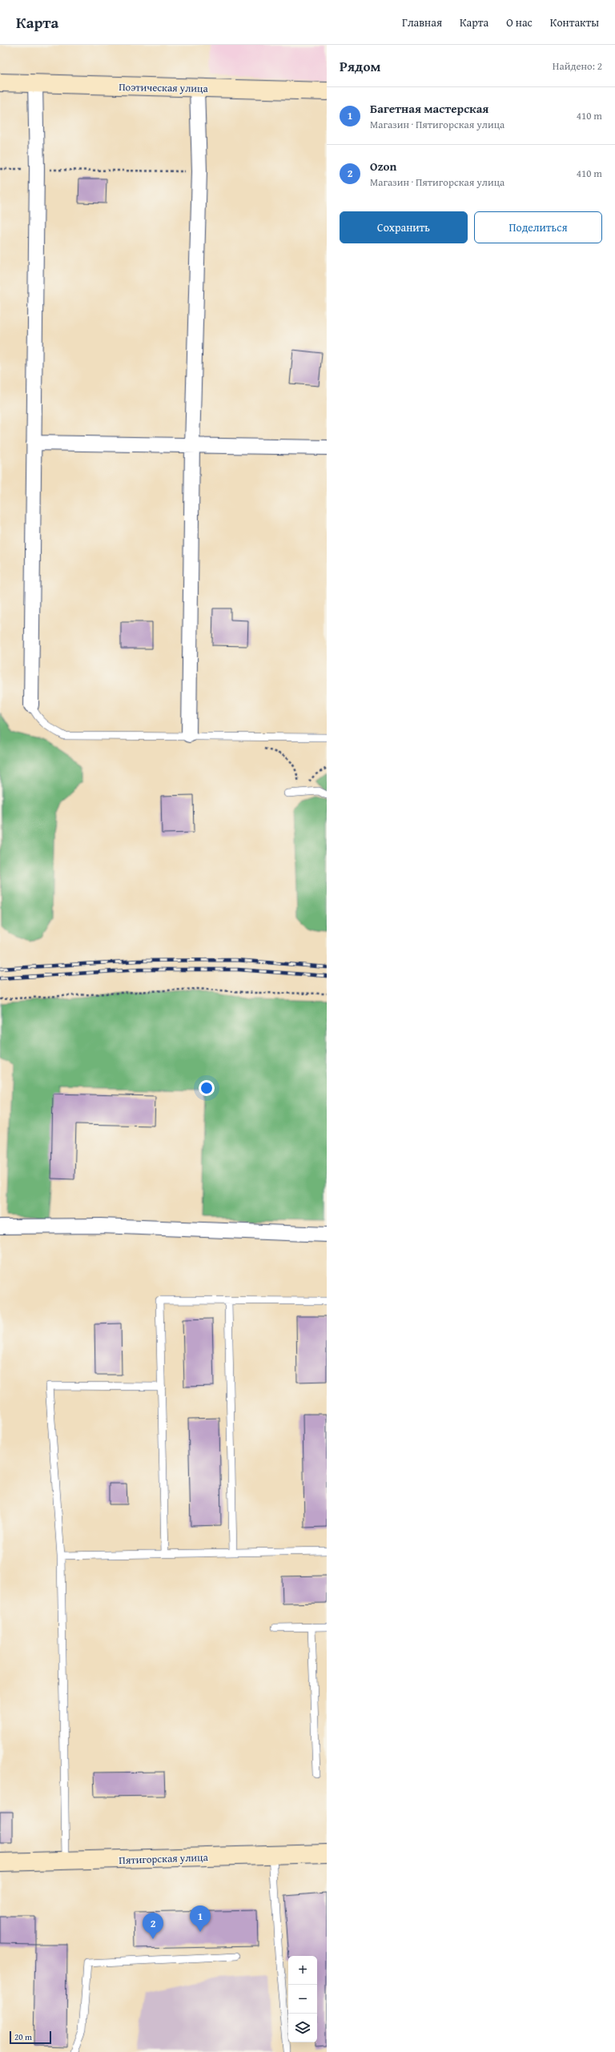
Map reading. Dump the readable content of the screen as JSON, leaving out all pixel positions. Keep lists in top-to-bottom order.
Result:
{
  "streets": {
    "street": ["Поэтическая улица", "Пятигорская улица"]
  },
  "scale_bar": "20 m",
  "page": {
    "header": "Карта",
    "nav": [
      "Главная",
      "Карта",
      "О нас",
      "Контакты"
    ],
    "heading": ["Рядом", "Найдено: 2"],
    "list": [
      {
        "mark": "1",
        "name": "Багетная мастерская",
        "note": "Магазин · Пятигорская улица",
        "value": "410 m"
      },
      {
        "mark": "2",
        "name": "Ozon",
        "note": "Магазин · Пятигорская улица",
        "value": "410 m"
      }
    ],
    "buttons": ["Сохранить", "Поделиться"],
    "pins": ["1", "2"],
    "map_buttons": ["+", "−"],
    "scale": "20 m"
  }
}
